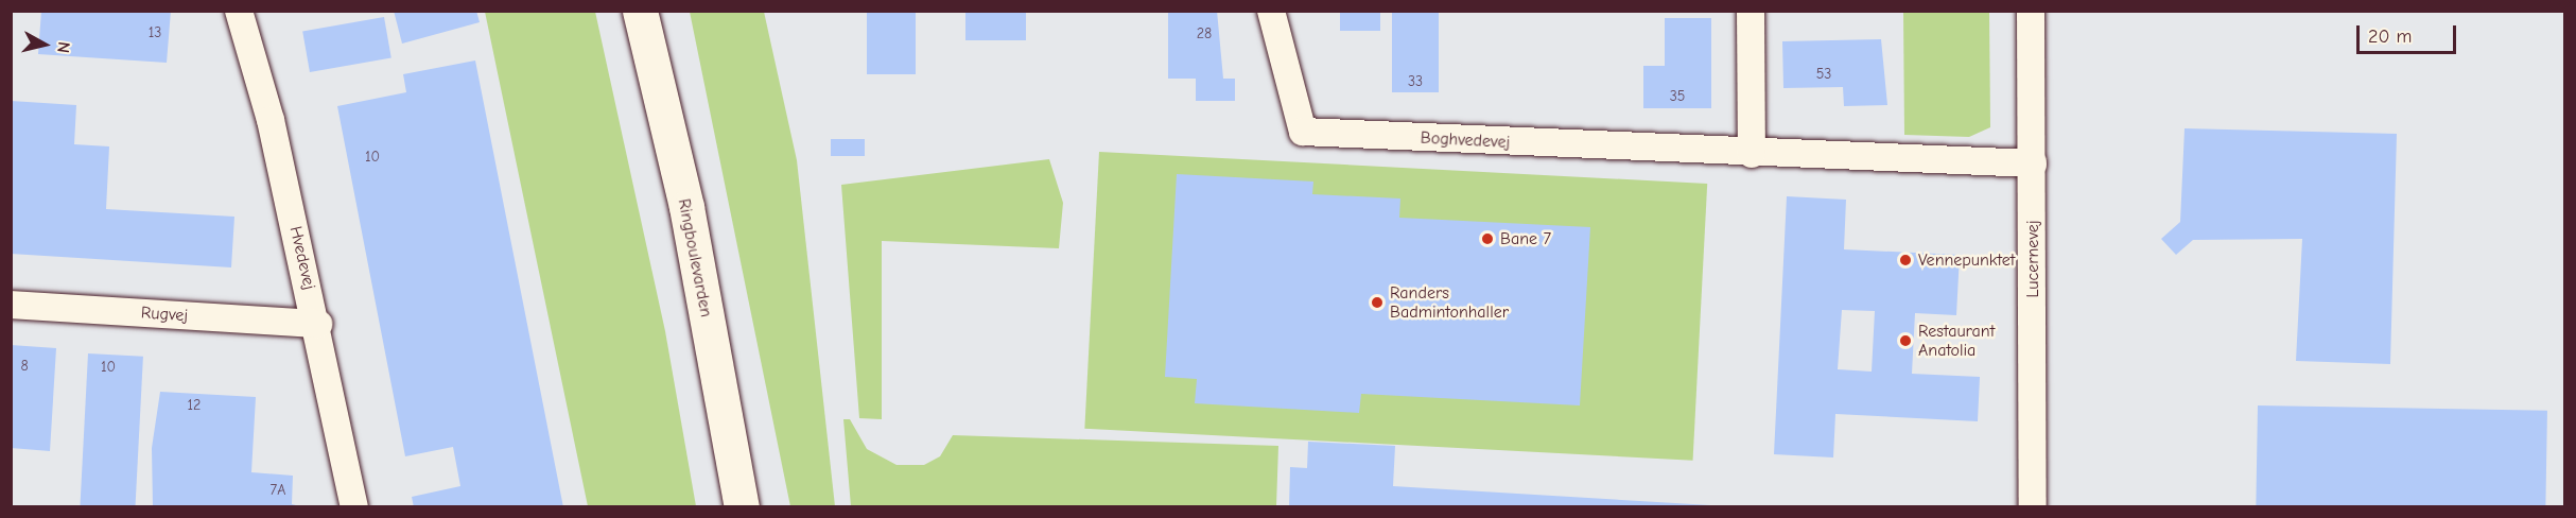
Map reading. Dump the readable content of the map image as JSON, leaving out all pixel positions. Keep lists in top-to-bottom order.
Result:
{
  "streets": {
    "main road": ["Ringboulevarden"],
    "street": [
      "Boghvedevej",
      "Hvedevej",
      "Lucernevej",
      "Rugvej"
    ]
  },
  "crossings": [
    ["Boghvedevej", "Lucernevej"],
    ["Hvedevej", "Rugvej"]
  ],
  "places": [
    "Bane 7",
    "Vennepunktet",
    "Randers Badmintonhaller",
    "Restaurant Anatolia"
  ],
  "house_numbers": [
    "13",
    "28",
    "53",
    "33",
    "35",
    "10",
    "8",
    "10",
    "12",
    "7A"
  ],
  "scale_bar": "20 m",
  "north": "right"
}
